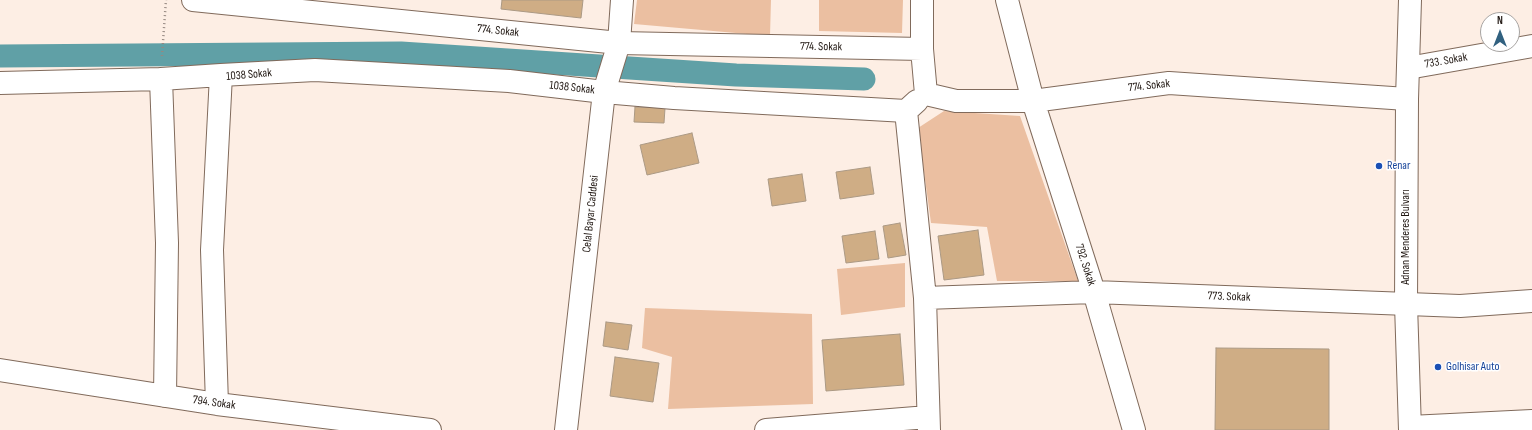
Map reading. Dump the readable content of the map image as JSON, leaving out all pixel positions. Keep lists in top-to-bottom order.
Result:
{
  "streets": {
    "street": [
      "774. Sokak",
      "733. Sokak",
      "1038 Sokak",
      "Celal Bayar Caddesi",
      "Adnan Menderes Bulvarı",
      "792. Sokak",
      "773. Sokak",
      "794. Sokak"
    ]
  },
  "crossings": [
    ["774. Sokak", "Celal Bayar Caddesi"],
    ["774. Sokak", "Adnan Menderes Bulvarı"],
    ["774. Sokak", "792. Sokak"],
    ["733. Sokak", "Adnan Menderes Bulvarı"],
    ["1038 Sokak", "Celal Bayar Caddesi"],
    ["1038 Sokak", "794. Sokak"],
    ["Adnan Menderes Bulvarı", "773. Sokak"],
    ["792. Sokak", "773. Sokak"]
  ],
  "places": ["Renar", "Golhisar Auto"],
  "north": "top"
}
